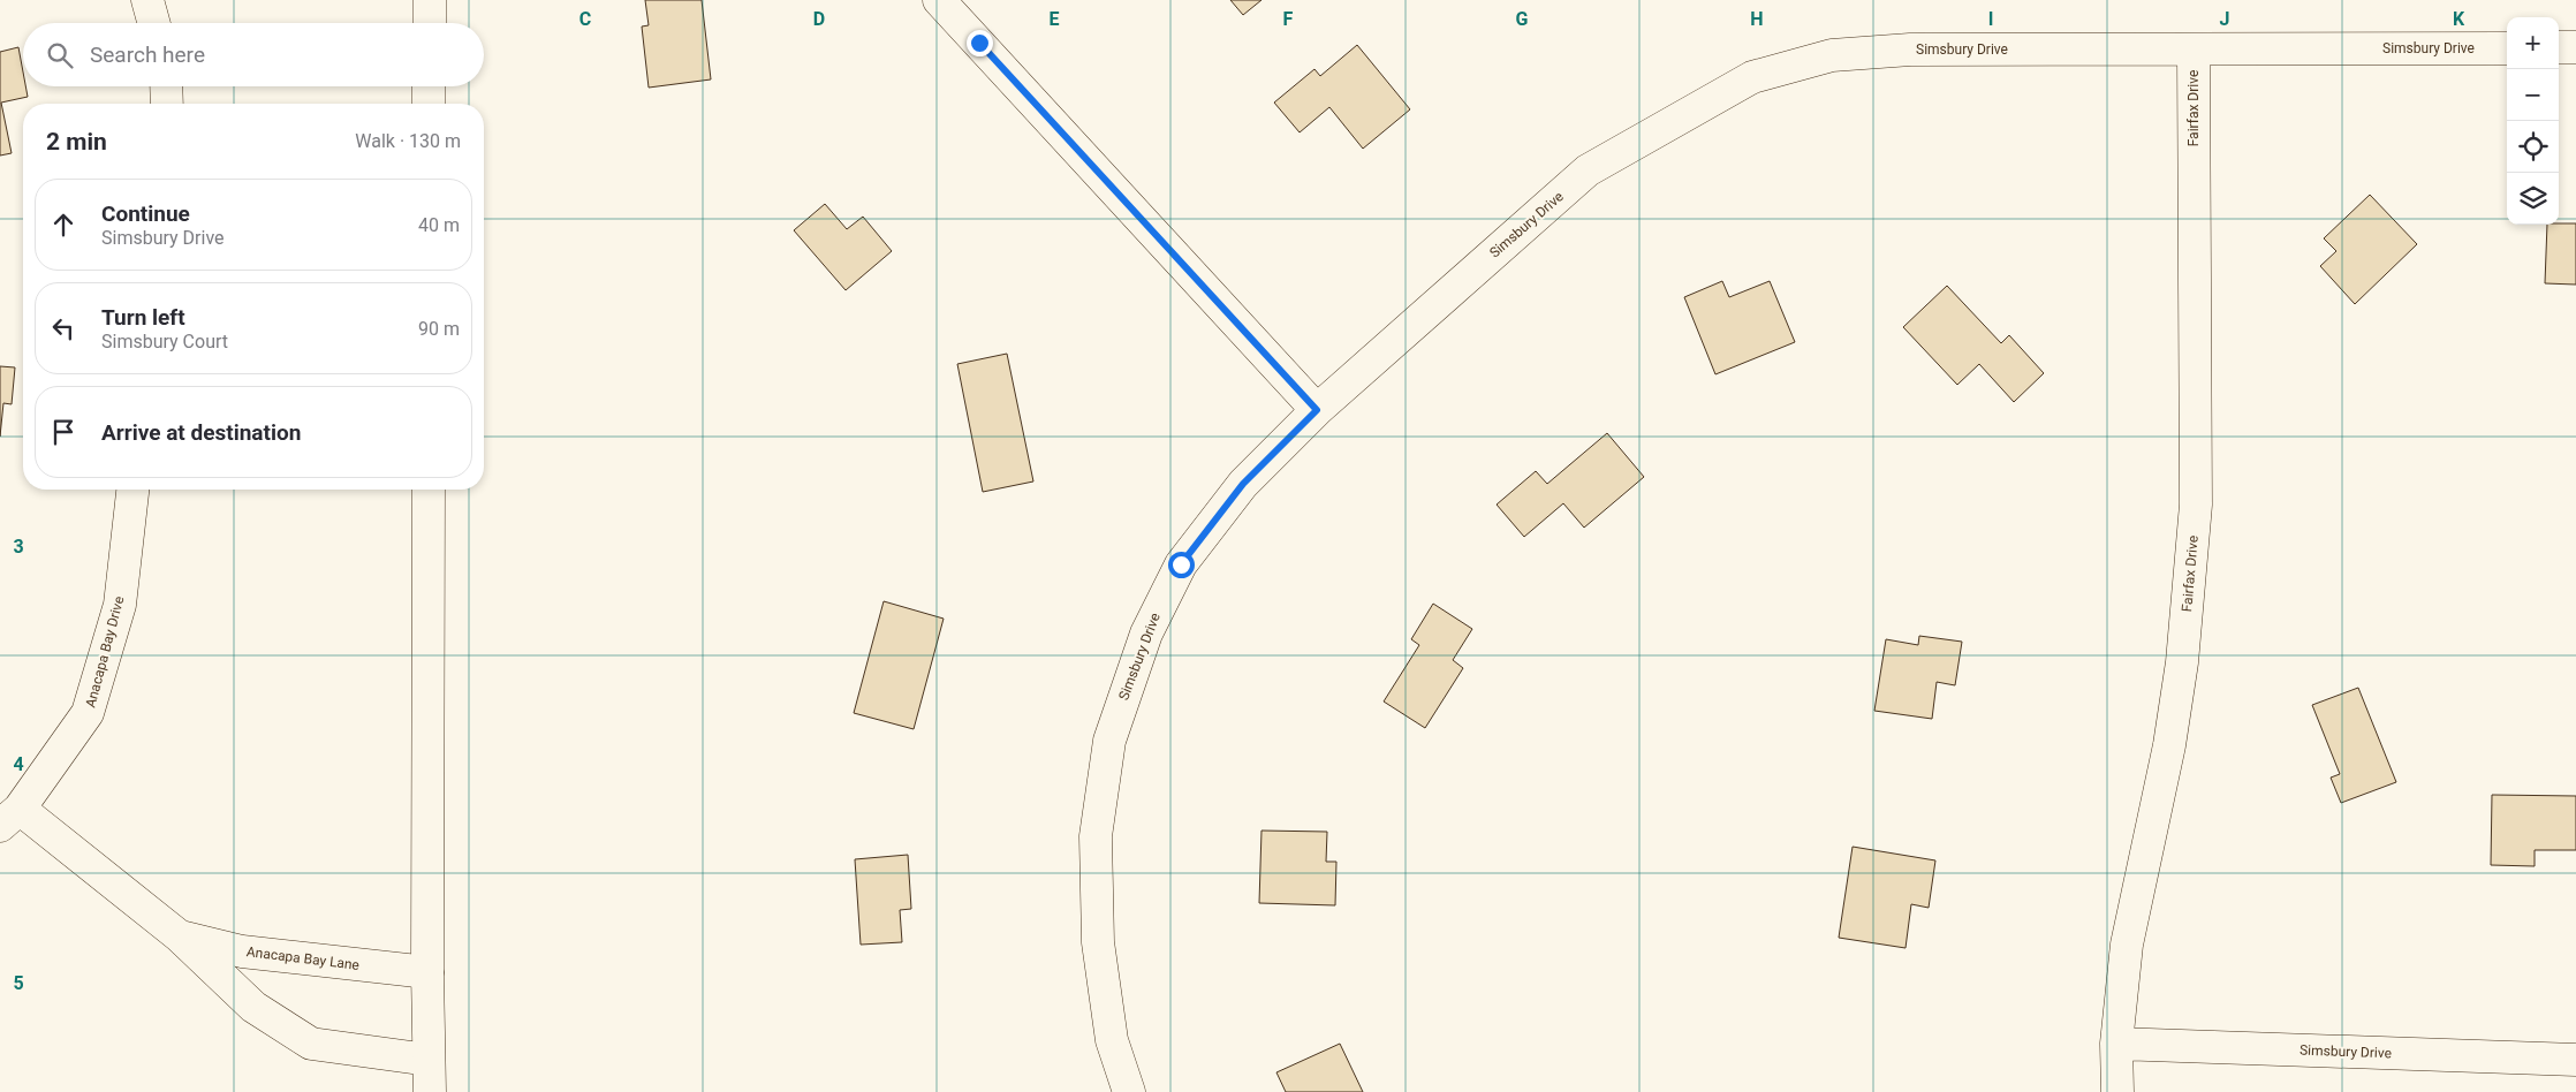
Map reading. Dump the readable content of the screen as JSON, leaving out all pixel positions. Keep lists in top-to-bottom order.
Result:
{
  "streets": {
    "street": [
      "Simsbury Drive",
      "Fairfax Drive",
      "Anacapa Bay Drive",
      "Anacapa Bay Lane"
    ]
  },
  "crossings": [
    ["Simsbury Drive", "Fairfax Drive"],
    ["Anacapa Bay Drive", "Anacapa Bay Lane"]
  ],
  "page": {
    "map_buttons": ["+", "−"],
    "search": "Search here",
    "heading": ["2 min", "Walk · 130 m"],
    "list": [
      ["Continue", "Simsbury Drive", "40 m"],
      ["Turn left", "Simsbury Court", "90 m"],
      "Arrive at destination"
    ]
  },
  "grid": {
    "columns": [
      "C",
      "D",
      "E",
      "F",
      "G",
      "H",
      "I",
      "J",
      "K"
    ],
    "rows": ["3", "4", "5"]
  }
}
